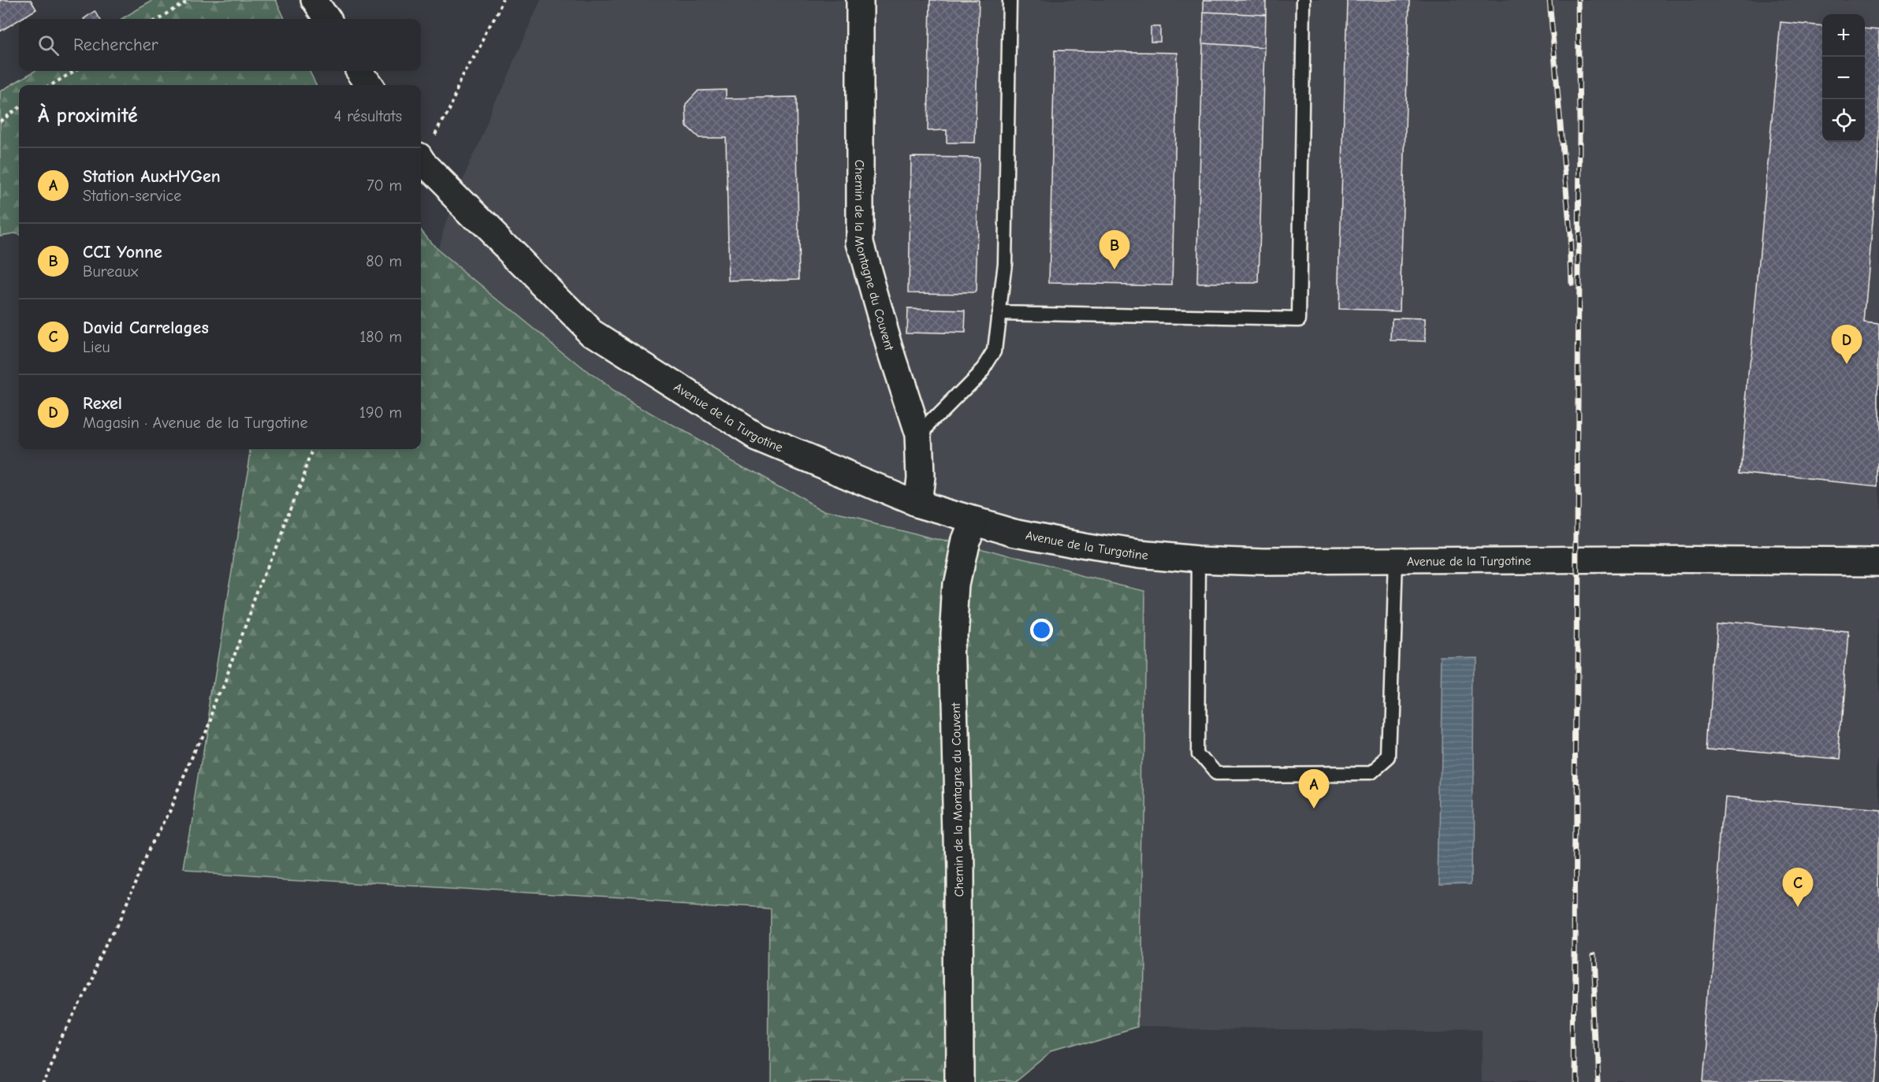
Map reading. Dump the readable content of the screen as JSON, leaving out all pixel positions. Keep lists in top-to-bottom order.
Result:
{
  "streets": {
    "street": ["Chemin de la Montagne du Couvent", "Avenue de la Turgotine"]
  },
  "crossings": [
    ["Chemin de la Montagne du Couvent", "Avenue de la Turgotine"]
  ],
  "page": {
    "map_buttons": ["+", "−"],
    "search": "Rechercher",
    "heading": ["À proximité", "4 résultats"],
    "list": [
      {
        "mark": "A",
        "name": "Station AuxHYGen",
        "note": "Station-service",
        "value": "70 m"
      },
      {
        "mark": "B",
        "name": "CCI Yonne",
        "note": "Bureaux",
        "value": "80 m"
      },
      {
        "mark": "C",
        "name": "David Carrelages",
        "note": "Lieu",
        "value": "180 m"
      },
      {
        "mark": "D",
        "name": "Rexel",
        "note": "Magasin · Avenue de la Turgotine",
        "value": "190 m"
      }
    ],
    "pins": [
      "B",
      "D",
      "A",
      "C"
    ]
  }
}
